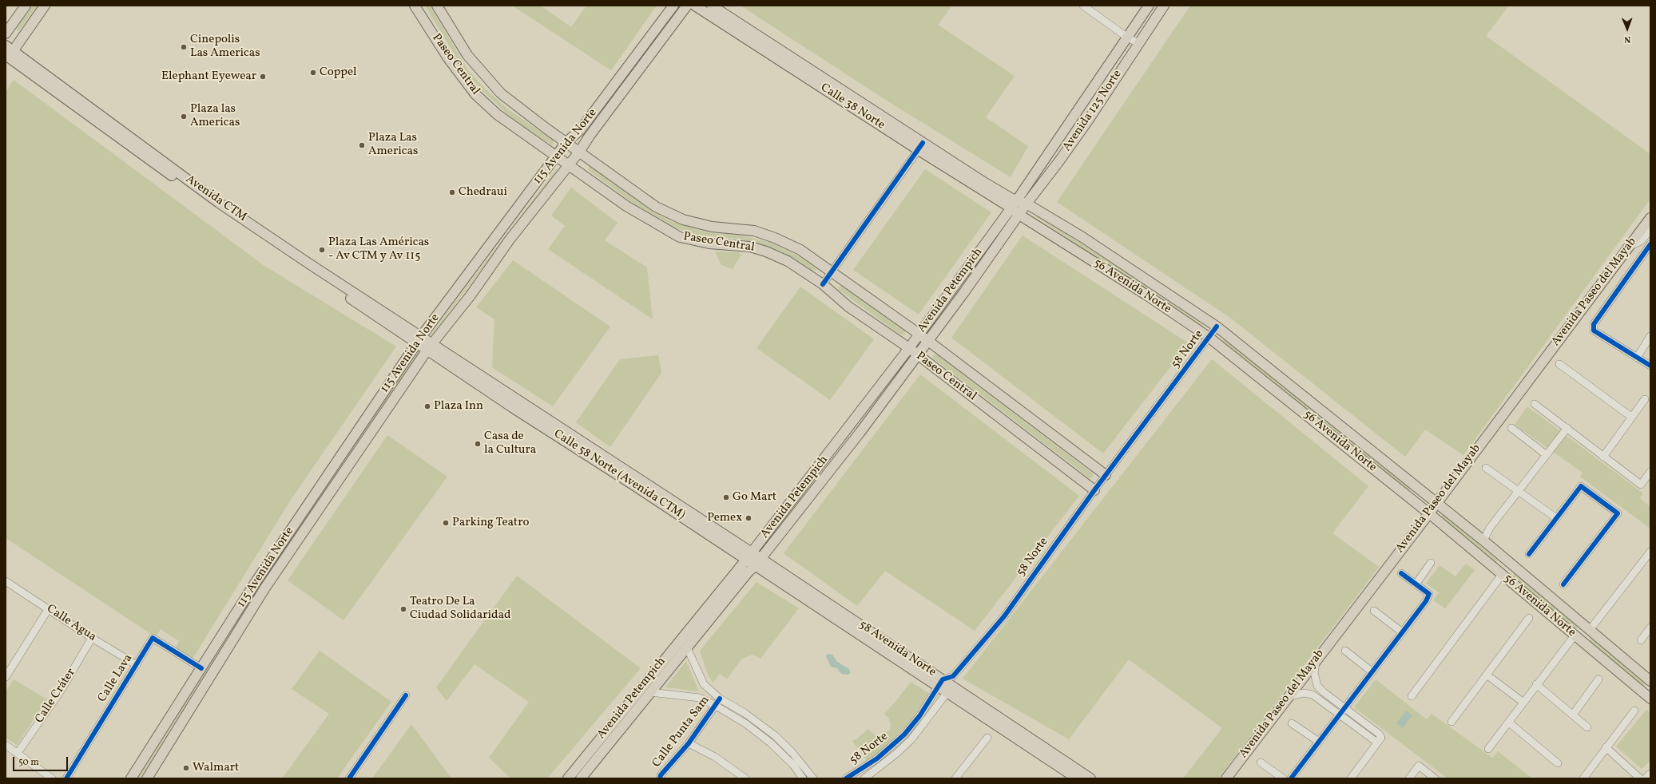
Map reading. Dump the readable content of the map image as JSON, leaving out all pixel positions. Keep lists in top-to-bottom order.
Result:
{
  "streets": {
    "main road": [
      "Paseo Central",
      "Calle 38 Norte",
      "Avenida 125 Norte",
      "115 Avenida Norte",
      "Avenida CTM",
      "56 Avenida Norte",
      "Avenida Petempich",
      "Avenida Paseo del Mayab",
      "Calle 58 Norte (Avenida CTM)",
      "58 Avenida Norte"
    ],
    "street": [
      "58 Norte",
      "Calle Agua",
      "Calle Lava",
      "Calle Cráter",
      "Calle Punta Sam"
    ]
  },
  "crossings": [
    ["Paseo Central", "115 Avenida Norte"],
    ["Paseo Central", "Avenida Petempich"],
    ["Paseo Central", "58 Norte"],
    ["Calle 38 Norte", "Avenida 125 Norte"],
    ["Calle 38 Norte", "56 Avenida Norte"],
    ["Calle 38 Norte", "Avenida Petempich"],
    ["Avenida 125 Norte", "56 Avenida Norte"],
    ["Avenida 125 Norte", "Avenida Petempich"],
    ["115 Avenida Norte", "Avenida CTM"],
    ["115 Avenida Norte", "Calle 58 Norte (Avenida CTM)"],
    ["115 Avenida Norte", "Calle Lava"],
    ["Avenida CTM", "Calle 58 Norte (Avenida CTM)"],
    ["56 Avenida Norte", "Avenida Petempich"],
    ["56 Avenida Norte", "Avenida Paseo del Mayab"],
    ["56 Avenida Norte", "58 Norte"],
    ["Avenida Petempich", "Calle 58 Norte (Avenida CTM)"],
    ["Avenida Petempich", "58 Avenida Norte"],
    ["Avenida Petempich", "Calle Punta Sam"],
    ["58 Norte", "58 Avenida Norte"],
    ["Calle 58 Norte (Avenida CTM)", "58 Avenida Norte"],
    ["Calle Agua", "Calle Lava"],
    ["Calle Agua", "Calle Cráter"]
  ],
  "places": [
    "Cinepolis Las Americas",
    "Coppel",
    "Elephant Eyewear",
    "Plaza las Americas",
    "Plaza Las Americas",
    "Chedraui",
    "Plaza Las Américas - Av CTM y Av 115",
    "Plaza Inn",
    "Casa de la Cultura",
    "Go Mart",
    "Pemex",
    "Parking Teatro",
    "Teatro De La Ciudad Solidaridad",
    "Walmart"
  ],
  "scale_bar": "50 m",
  "north": "bottom"
}
